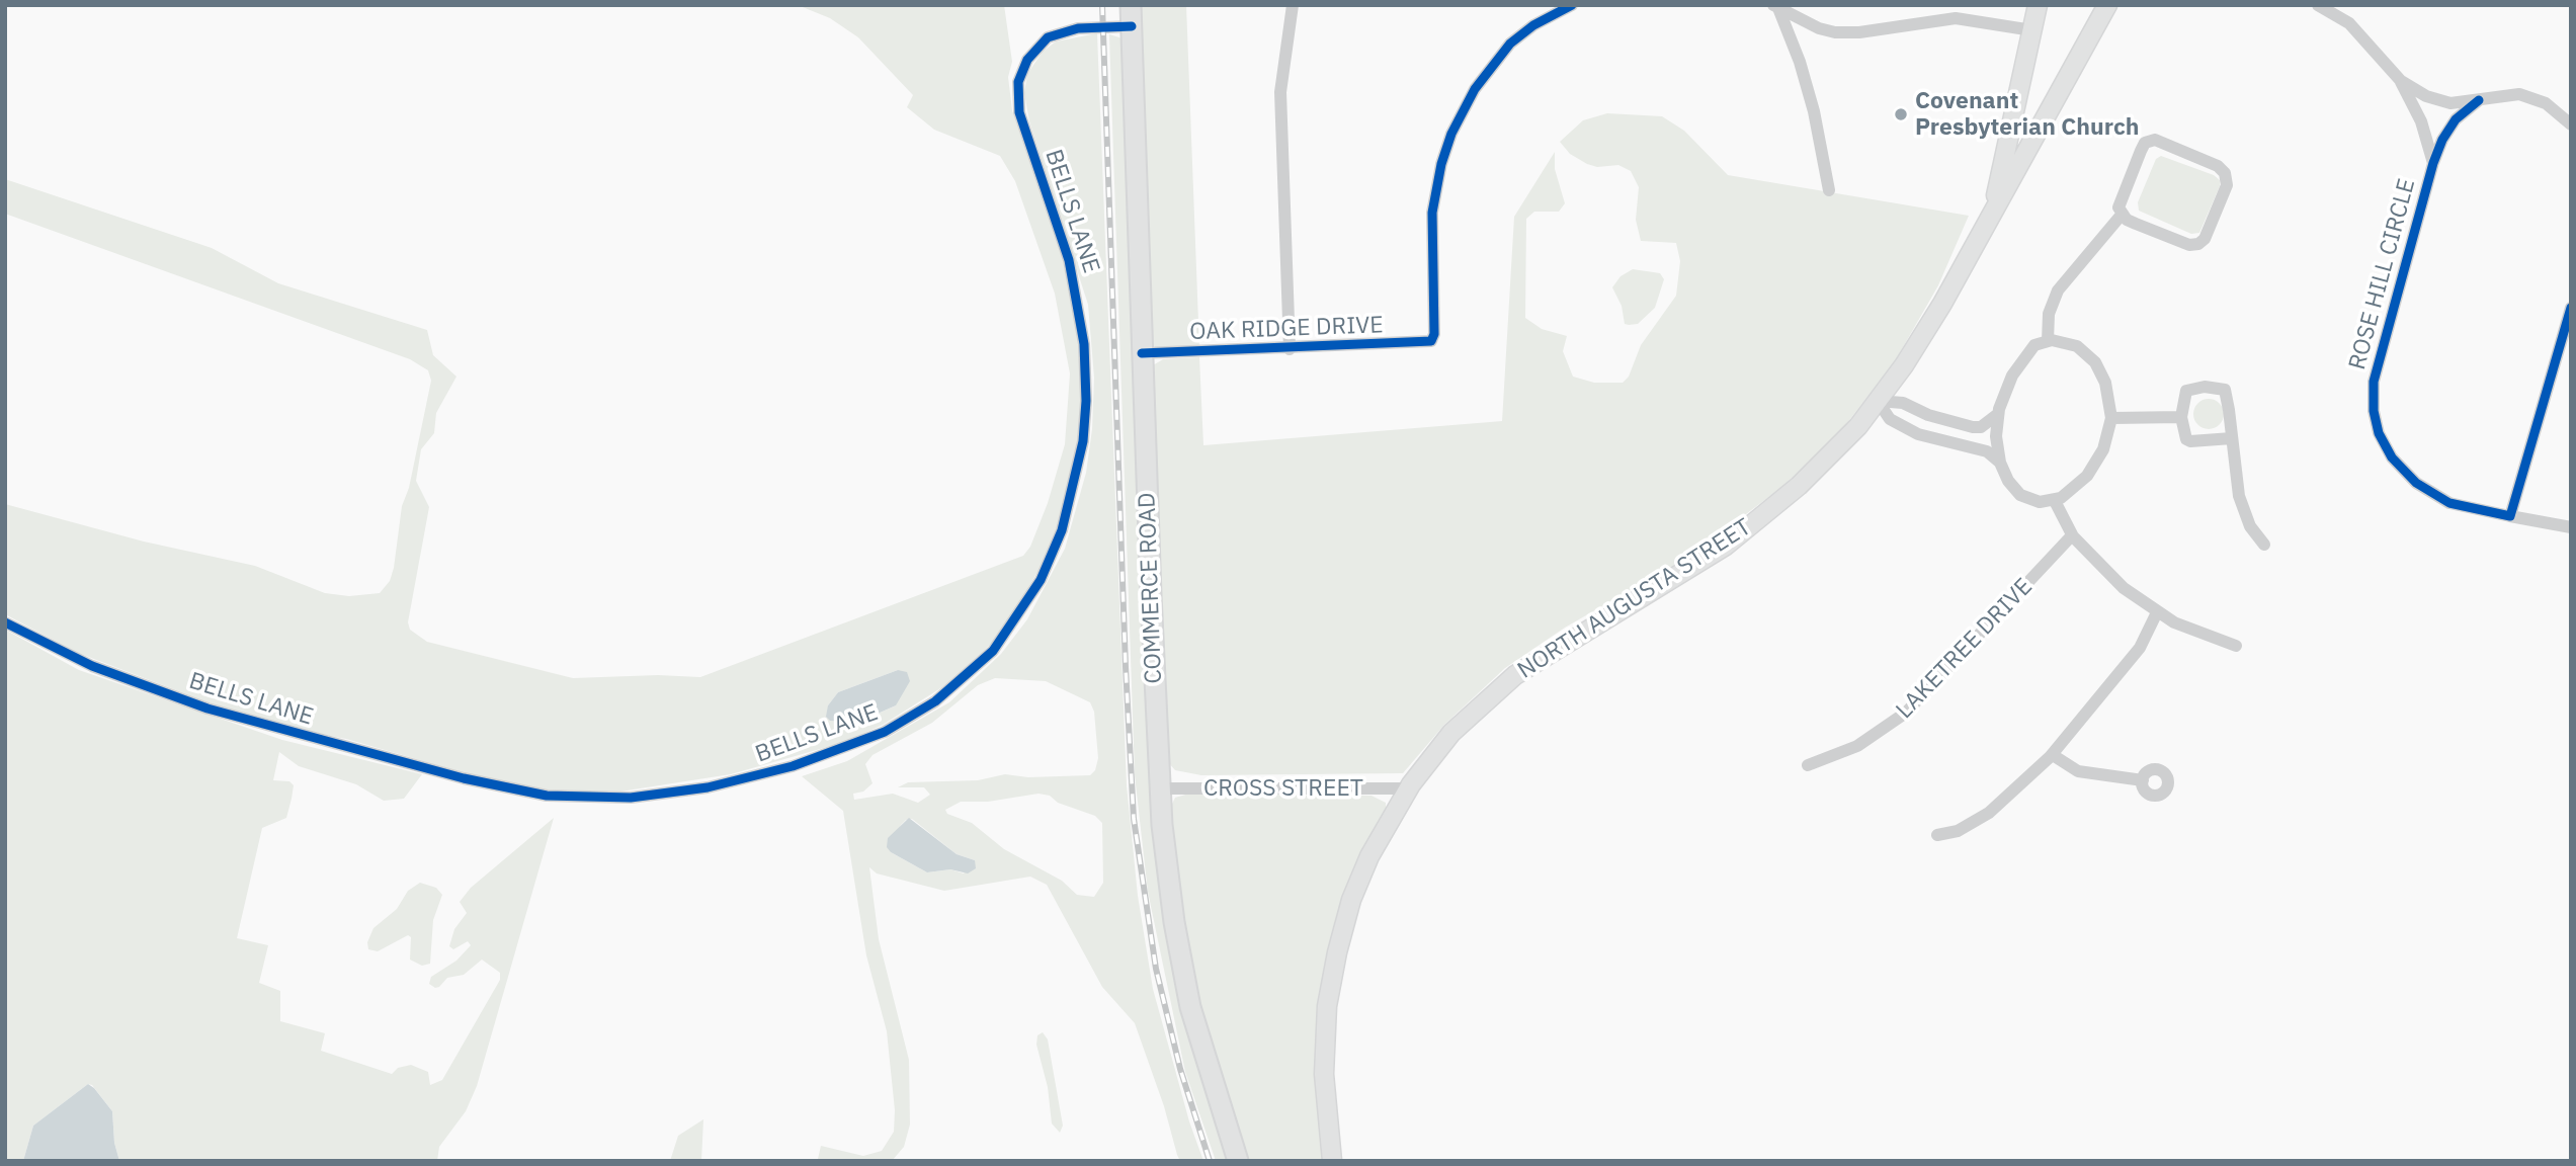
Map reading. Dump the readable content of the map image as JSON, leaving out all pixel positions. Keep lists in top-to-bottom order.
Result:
{
  "streets": {
    "main road": ["COMMERCE ROAD", "NORTH AUGUSTA STREET"],
    "street": [
      "BELLS LANE",
      "ROSE HILL CIRCLE",
      "OAK RIDGE DRIVE",
      "LAKETREE DRIVE",
      "CROSS STREET"
    ]
  },
  "crossings": [
    ["BELLS LANE", "COMMERCE ROAD"],
    ["OAK RIDGE DRIVE", "COMMERCE ROAD"],
    ["COMMERCE ROAD", "CROSS STREET"],
    ["NORTH AUGUSTA STREET", "CROSS STREET"]
  ],
  "places": ["Covenant Presbyterian Church"]
}
